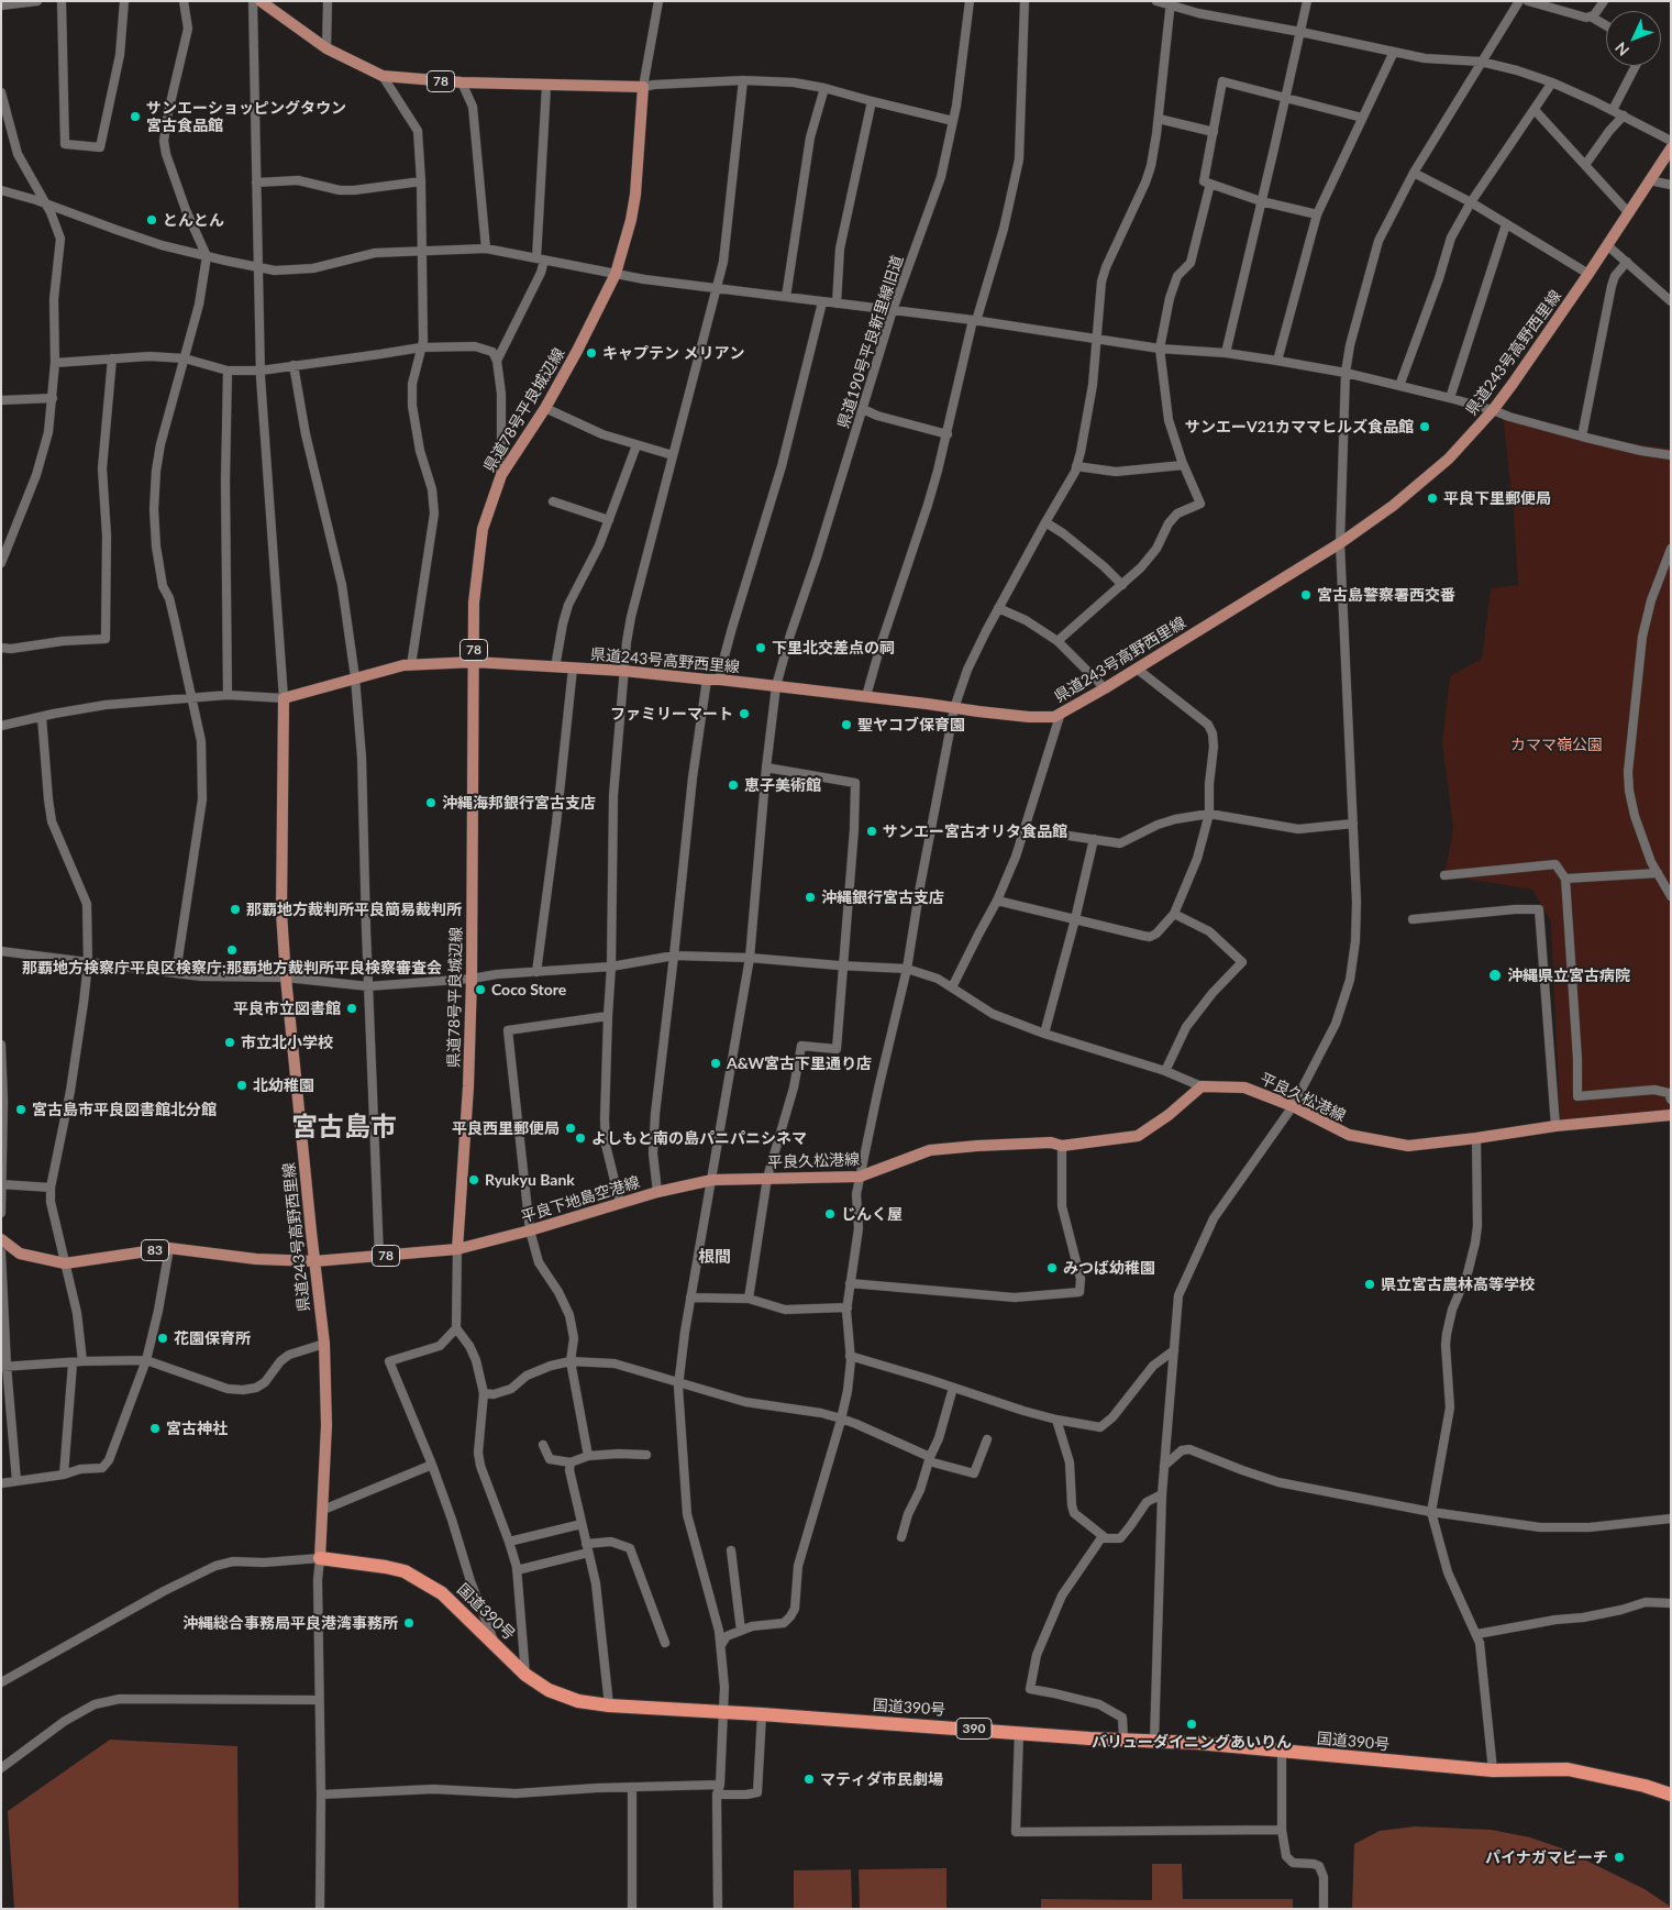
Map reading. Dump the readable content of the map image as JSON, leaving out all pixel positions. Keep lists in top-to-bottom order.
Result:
{
  "streets": {
    "highway": ["国道390号", "390"],
    "main road": [
      "78",
      "県道243号高野西里線",
      "県道78号平良城辺線",
      "平良久松港線",
      "平良下地島空港線",
      "83"
    ],
    "street": ["県道190号平良新里線旧道"]
  },
  "crossings": [
    ["78", "県道243号高野西里線"],
    ["78", "県道78号平良城辺線"],
    ["78", "平良下地島空港線"],
    ["78", "83"],
    ["県道190号平良新里線旧道", "県道243号高野西里線"],
    ["県道190号平良新里線旧道", "平良久松港線"],
    ["県道190号平良新里線旧道", "平良下地島空港線"],
    ["県道190号平良新里線旧道", "国道390号"],
    ["県道243号高野西里線", "県道78号平良城辺線"],
    ["県道243号高野西里線", "83"],
    ["県道243号高野西里線", "国道390号"],
    ["県道78号平良城辺線", "平良下地島空港線"],
    ["平良久松港線", "平良下地島空港線"]
  ],
  "districts": ["宮古島市", "根間"],
  "parks": ["カママ嶺公園"],
  "places": [
    "サンエーショッピングタウン 宮古食品館",
    "とんとん",
    "キャプテン メリアン",
    "サンエーV21カママヒルズ食品館",
    "平良下里郵便局",
    "宮古島警察署西交番",
    "下里北交差点の祠",
    "ファミリーマート",
    "聖ヤコブ保育園",
    "恵子美術館",
    "沖縄海邦銀行宮古支店",
    "サンエー宮古オリタ食品館",
    "沖縄銀行宮古支店",
    "那覇地方裁判所平良簡易裁判所",
    "那覇地方検察庁平良区検察庁;那覇地方裁判所平良検察審査会",
    "沖縄県立宮古病院",
    "Coco Store",
    "平良市立図書館",
    "市立北小学校",
    "A&W宮古下里通り店",
    "北幼稚園",
    "宮古島市平良図書館北分館",
    "平良西里郵便局",
    "よしもと南の島パニパニシネマ",
    "Ryukyu Bank",
    "じんく屋",
    "みつば幼稚園",
    "県立宮古農林高等学校",
    "花園保育所",
    "宮古神社",
    "沖縄総合事務局平良港湾事務所",
    "バリューダイニングあいりん",
    "マティダ市民劇場",
    "パイナガマビーチ"
  ],
  "north": "bottom left"
}
